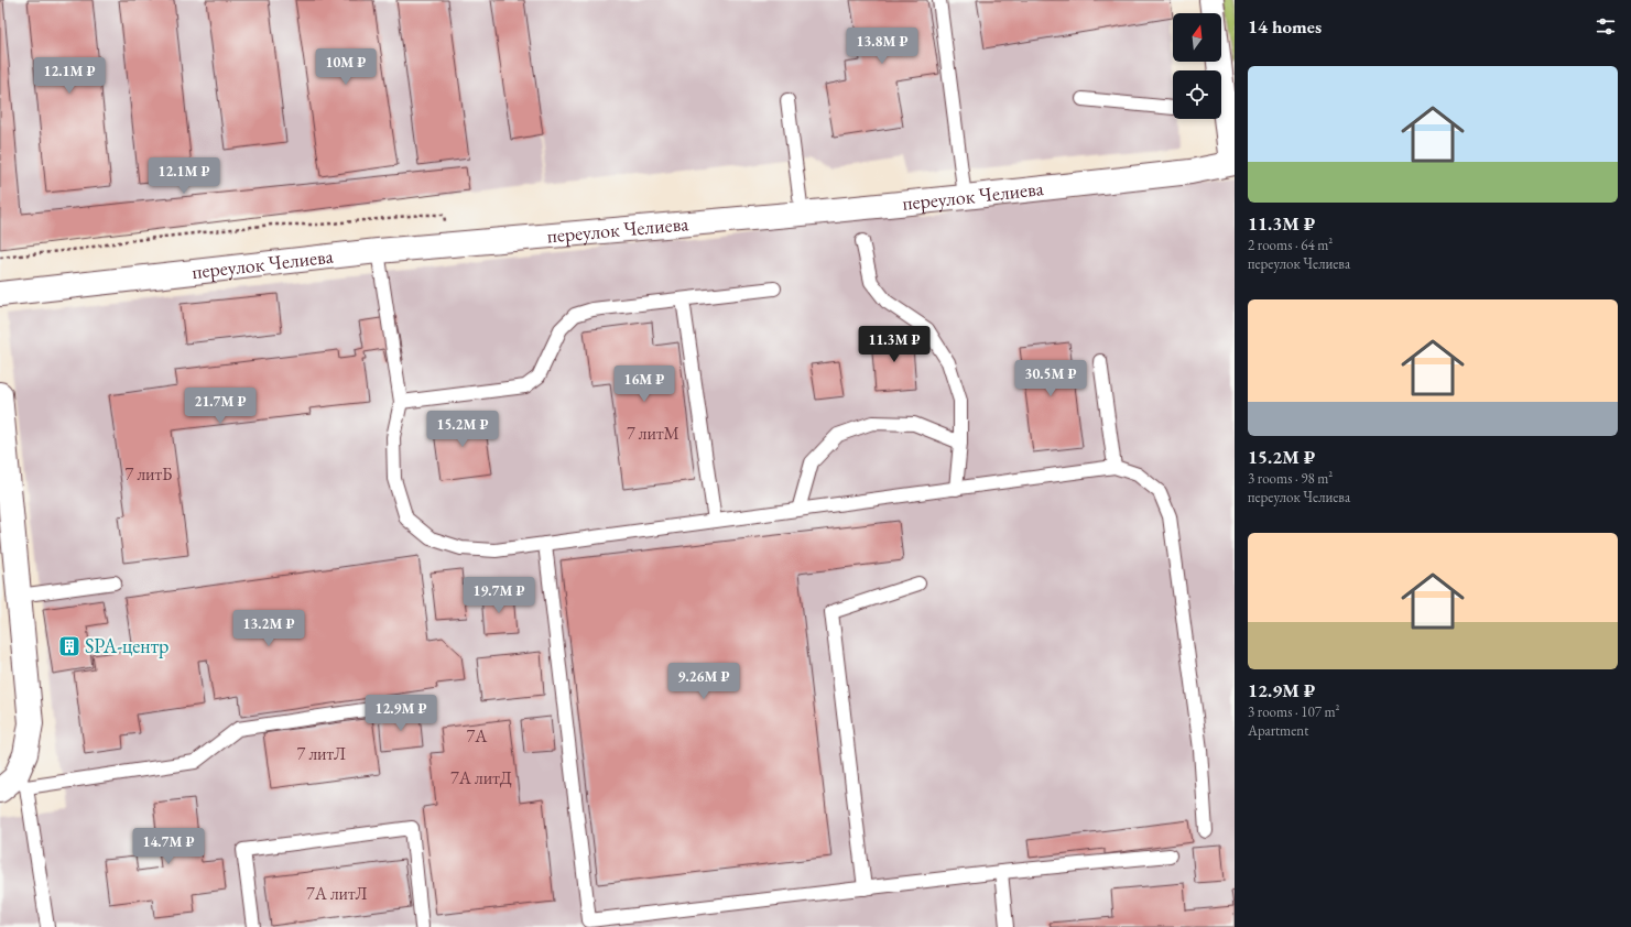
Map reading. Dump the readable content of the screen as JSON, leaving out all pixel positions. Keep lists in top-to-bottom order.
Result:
{
  "streets": {
    "street": ["переулок Челиева"]
  },
  "places": {
    "building": ["SPA-центр"]
  },
  "house_numbers": [
    "7 литМ",
    "7 литБ",
    "7А",
    "7 литЛ",
    "7А литД",
    "7А литЛ"
  ],
  "north": "top",
  "page": {
    "heading": "14 homes",
    "price": [
      "13.8M ₽",
      "10M ₽",
      "12.1M ₽",
      "12.1M ₽",
      "11.3M ₽",
      "30.5M ₽",
      "16M ₽",
      "21.7M ₽",
      "15.2M ₽",
      "19.7M ₽",
      "13.2M ₽",
      "9.26M ₽",
      "12.9M ₽",
      "14.7M ₽"
    ],
    "list": [
      {
        "name": "11.3M ₽",
        "note": "2 rooms · 64 m² · переулок Челиева"
      },
      {
        "name": "15.2M ₽",
        "note": "3 rooms · 98 m² · переулок Челиева"
      },
      {
        "name": "12.9M ₽",
        "note": "3 rooms · 107 m² · Apartment"
      }
    ]
  }
}
